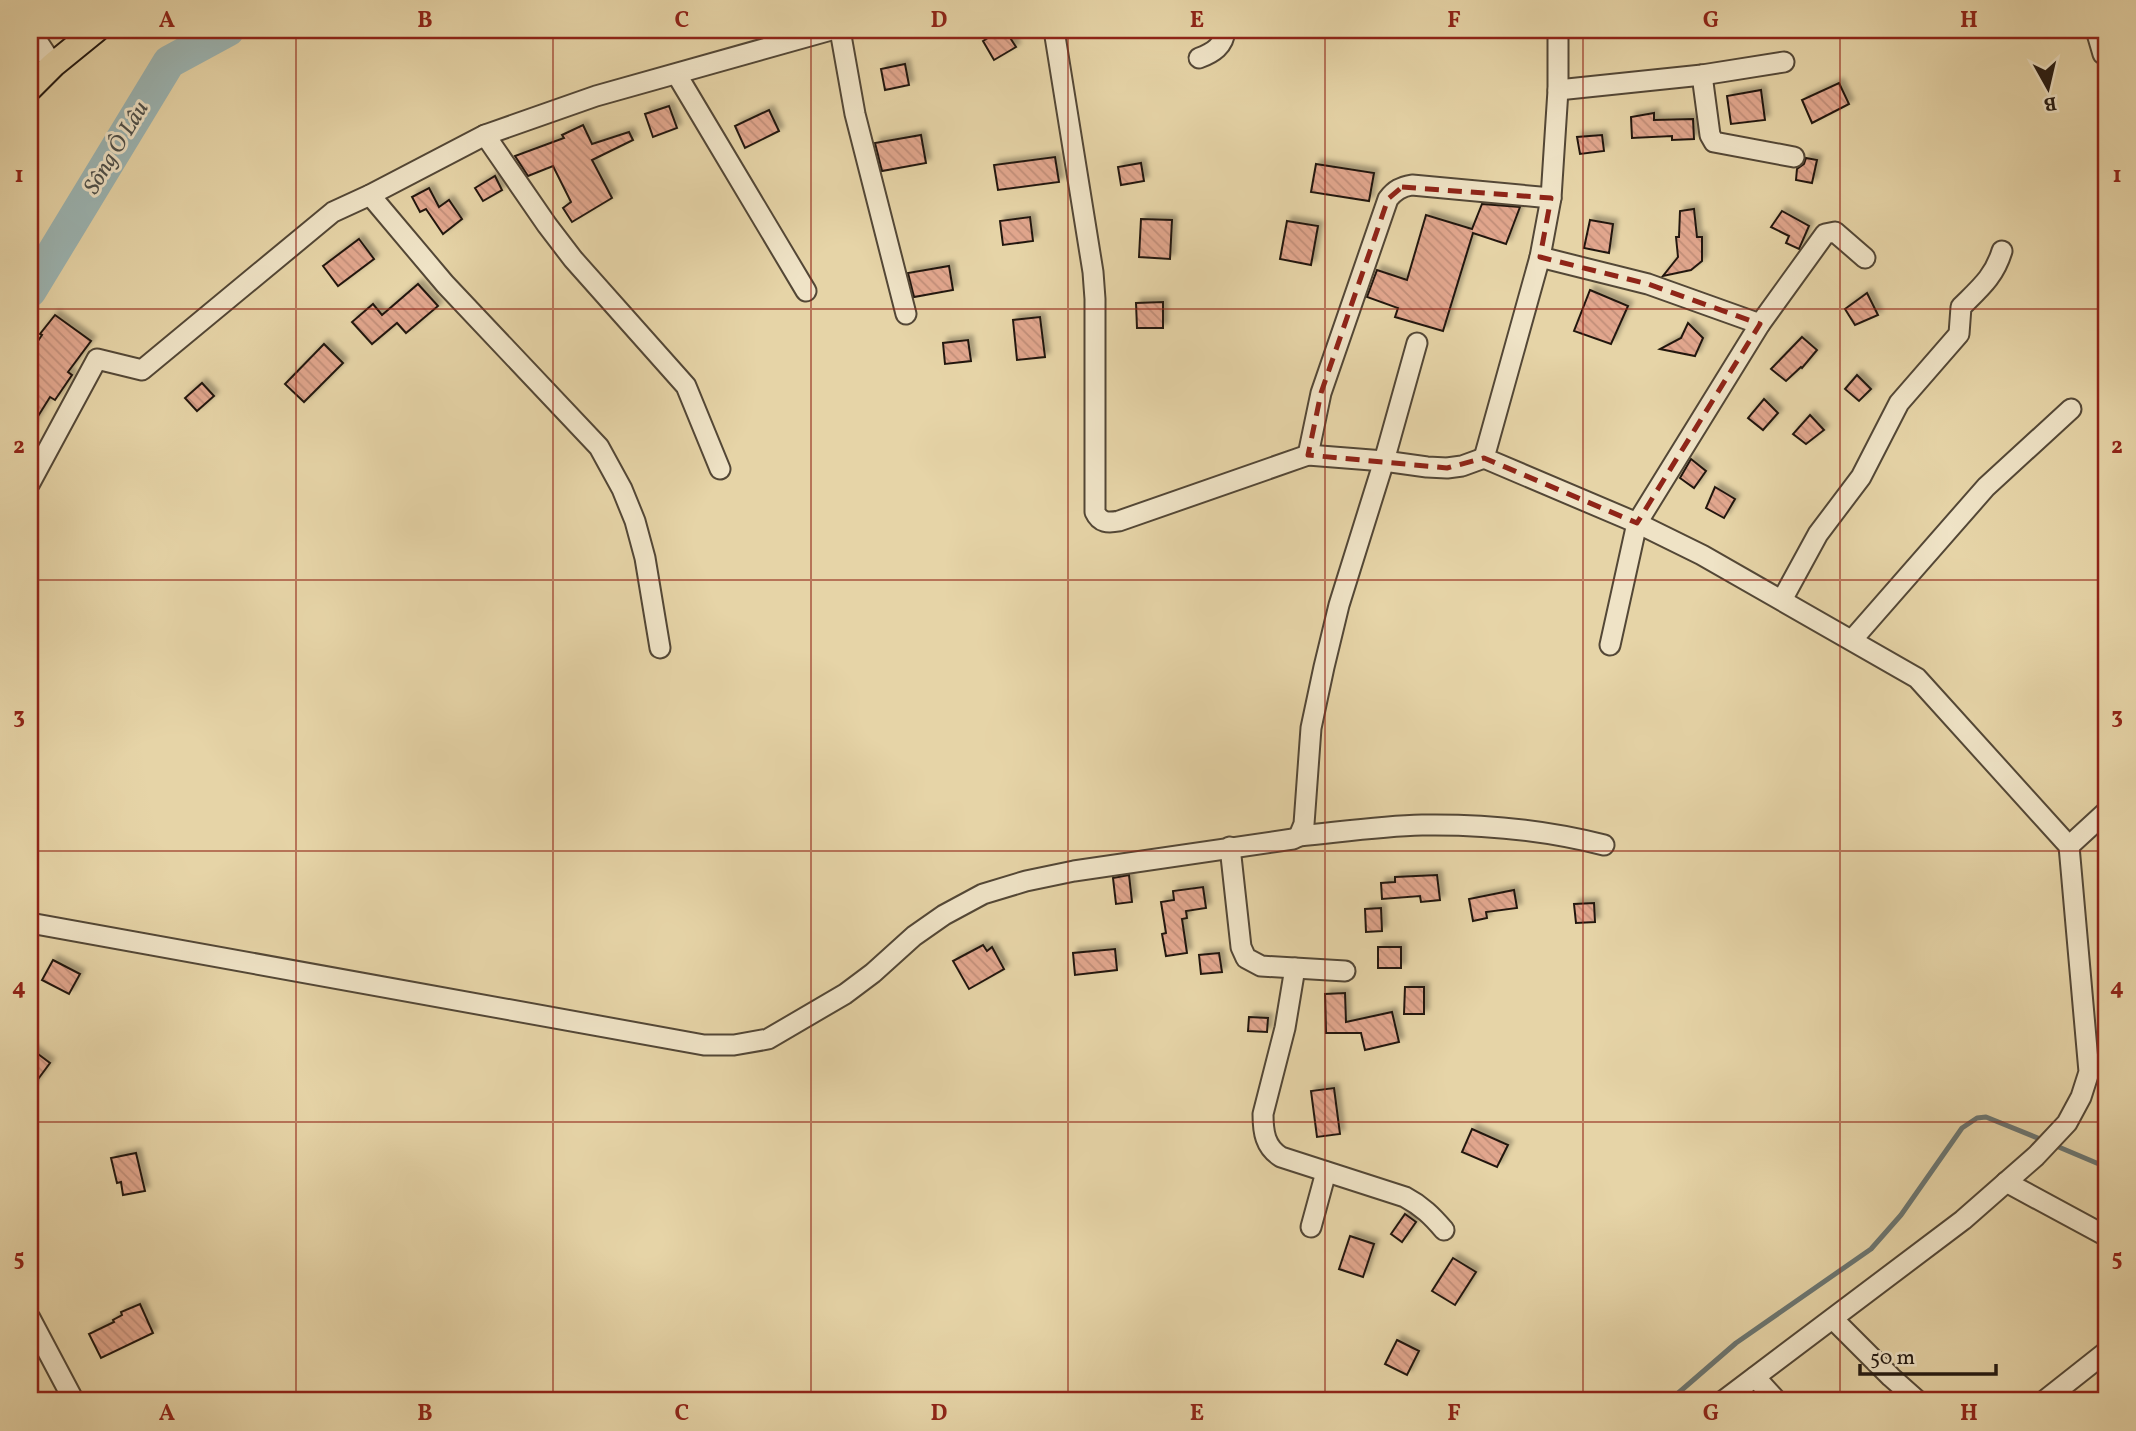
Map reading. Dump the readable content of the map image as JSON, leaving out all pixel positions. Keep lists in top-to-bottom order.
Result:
{
  "water": ["Sông Ô Lâu"],
  "scale_bar": "50 m",
  "north": "bottom",
  "grid": {
    "columns": [
      "A",
      "B",
      "C",
      "D",
      "E",
      "F",
      "G",
      "H"
    ],
    "rows": [
      "1",
      "2",
      "3",
      "4",
      "5"
    ]
  }
}
